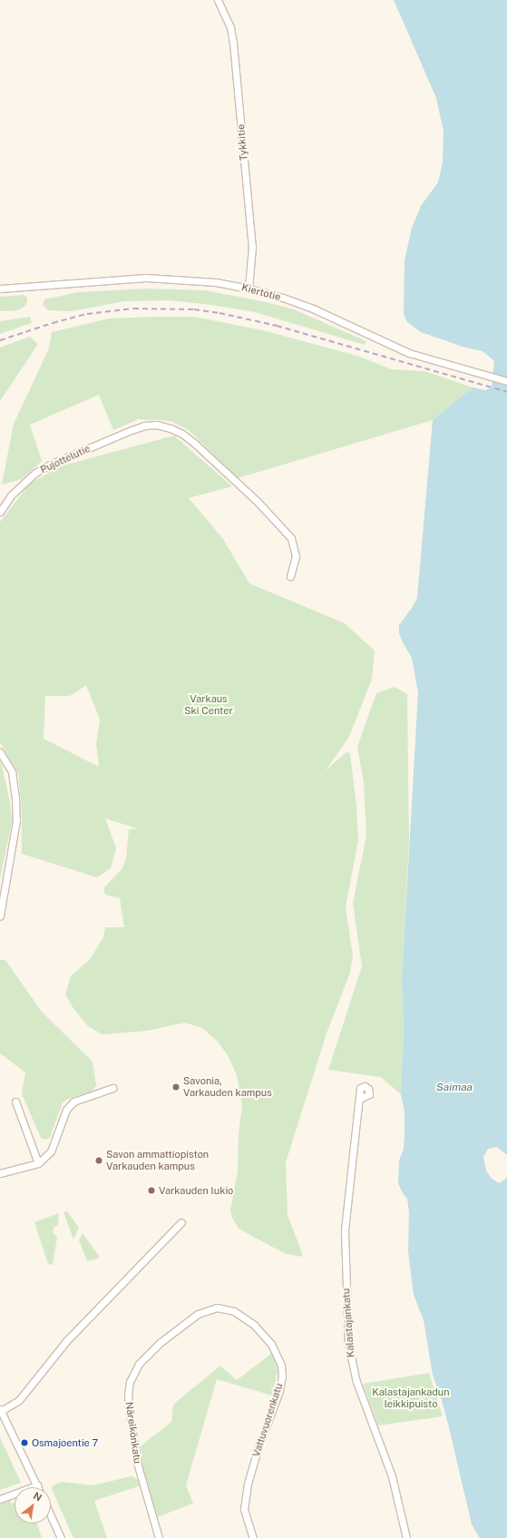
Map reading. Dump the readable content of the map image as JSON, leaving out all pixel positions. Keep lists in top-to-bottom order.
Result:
{
  "streets": {
    "street": [
      "Tykkitie",
      "Kiertotie",
      "Pujottelutie",
      "Kalastajankatu",
      "Vattuvuorenkatu",
      "Näreikönkatu"
    ]
  },
  "crossings": [
    ["Tykkitie", "Kiertotie"],
    ["Vattuvuorenkatu", "Näreikönkatu"]
  ],
  "water": ["Saimaa"],
  "parks": ["Varkaus Ski Center", "Kalastajankadun leikkipuisto"],
  "places": [
    "Savonia, Varkauden kampus",
    "Savon ammattiopiston Varkauden kampus",
    "Varkauden lukio",
    "Osmajoentie 7"
  ],
  "north": "top right"
}
